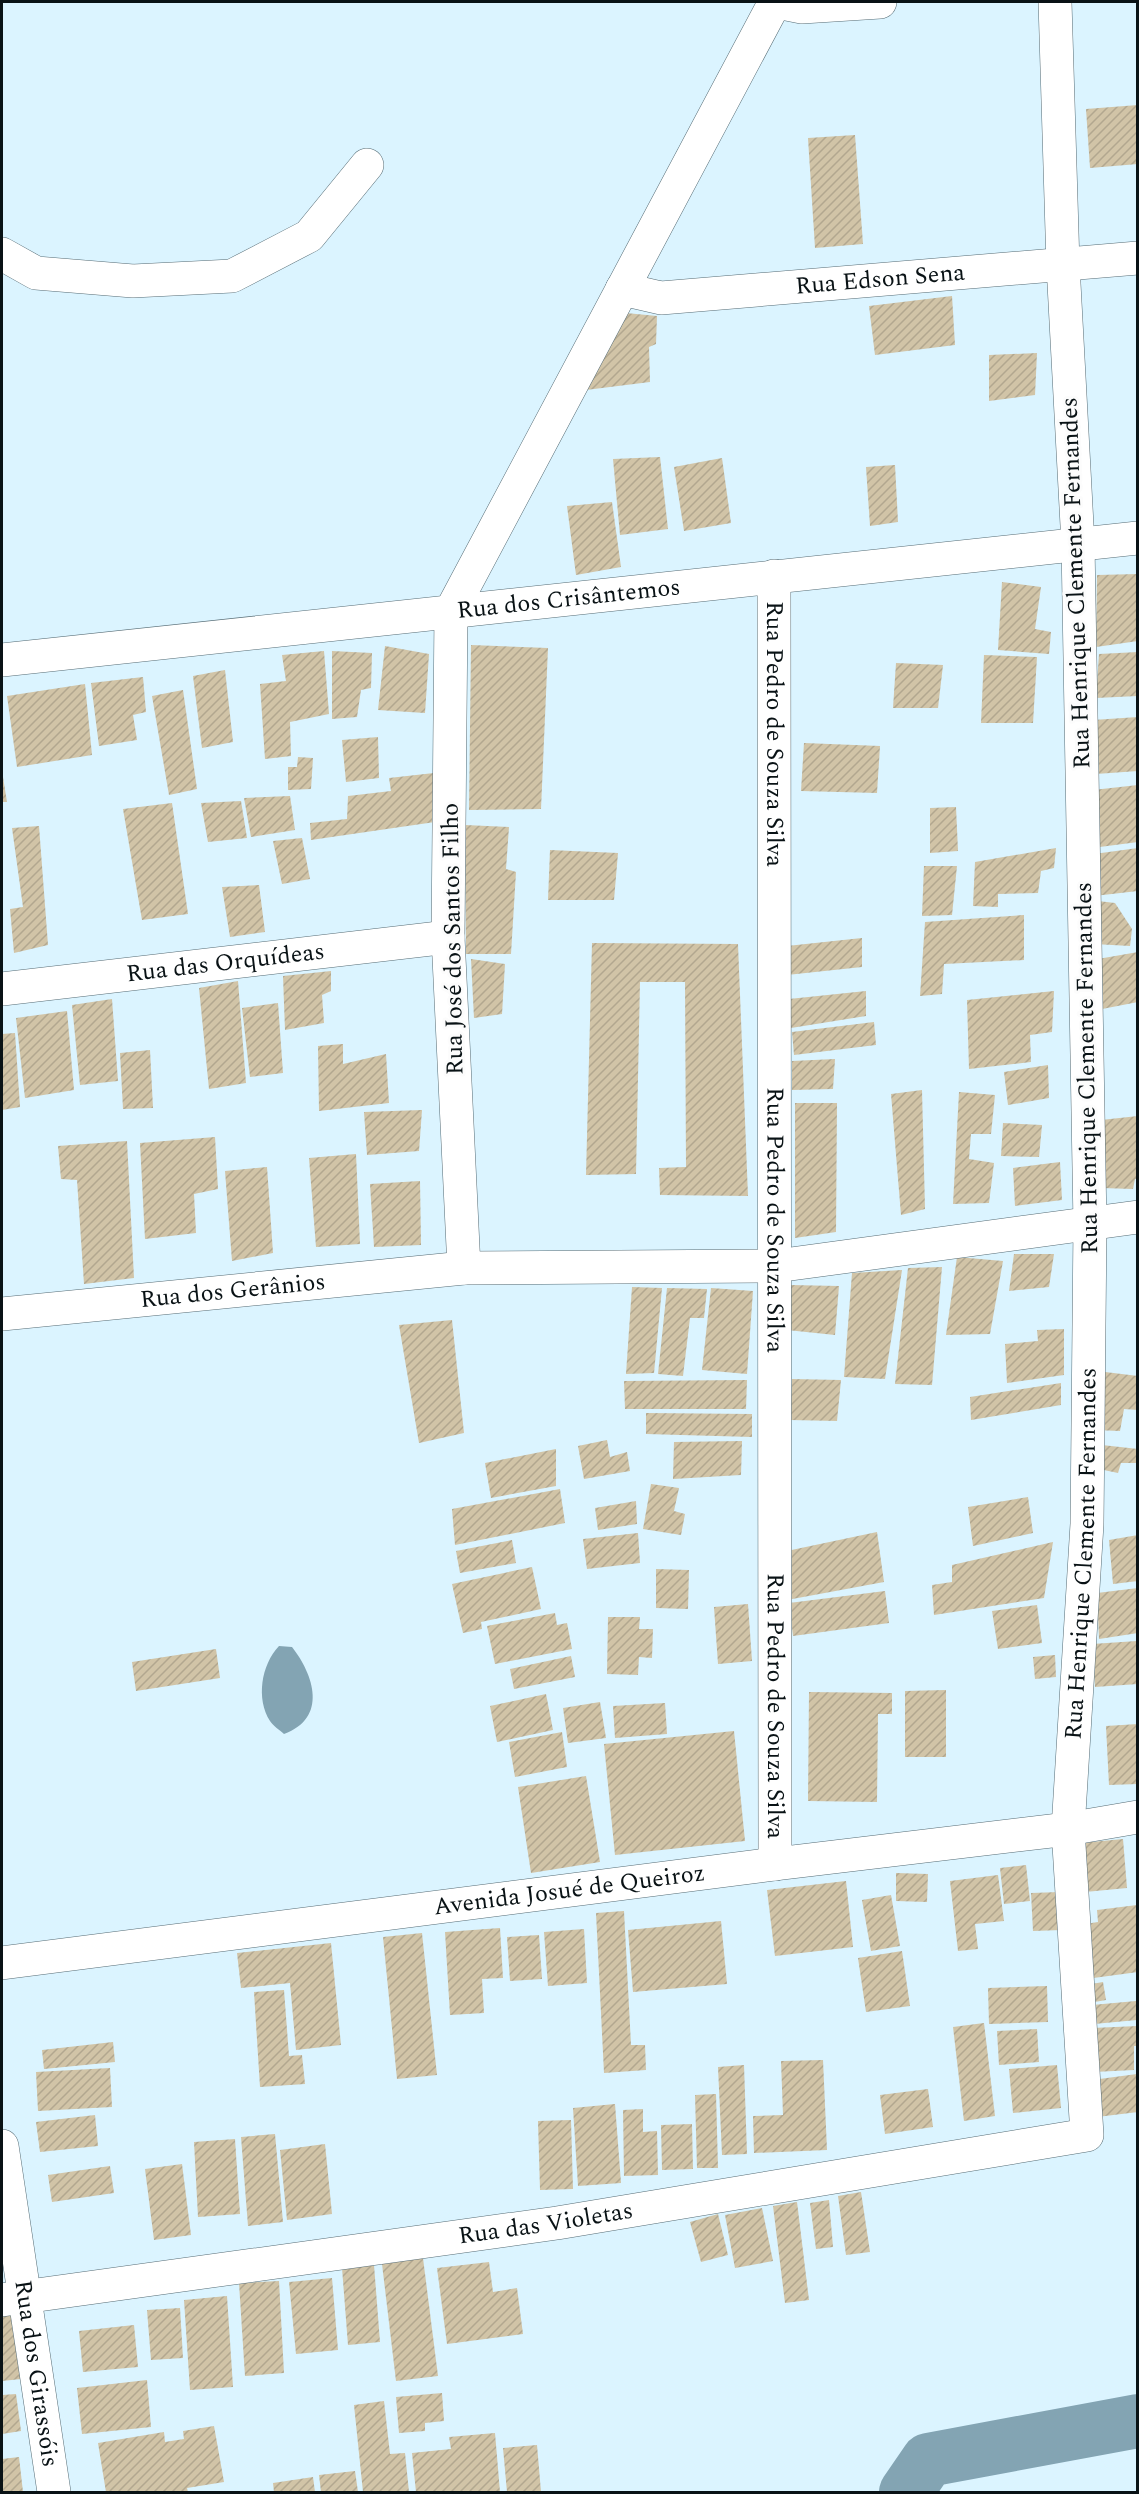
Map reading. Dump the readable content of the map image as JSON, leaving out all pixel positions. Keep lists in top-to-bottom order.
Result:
{
  "streets": {
    "street": [
      "Rua Edson Sena",
      "Rua Henrique Clemente Fernandes",
      "Rua dos Crisântemos",
      "Rua Pedro de Souza Silva",
      "Rua José dos Santos Filho",
      "Rua das Orquídeas",
      "Rua dos Gerânios",
      "Avenida Josué de Queiroz",
      "Rua das Violetas",
      "Rua dos Girassóis"
    ]
  },
  "crossings": [
    ["Rua Edson Sena", "Rua Henrique Clemente Fernandes"],
    ["Rua Henrique Clemente Fernandes", "Rua dos Crisântemos"],
    ["Rua Henrique Clemente Fernandes", "Rua dos Gerânios"],
    ["Rua Henrique Clemente Fernandes", "Avenida Josué de Queiroz"],
    ["Rua Henrique Clemente Fernandes", "Rua das Violetas"],
    ["Rua dos Crisântemos", "Rua Pedro de Souza Silva"],
    ["Rua dos Crisântemos", "Rua José dos Santos Filho"],
    ["Rua Pedro de Souza Silva", "Rua dos Gerânios"],
    ["Rua Pedro de Souza Silva", "Avenida Josué de Queiroz"],
    ["Rua José dos Santos Filho", "Rua das Orquídeas"],
    ["Rua José dos Santos Filho", "Rua dos Gerânios"],
    ["Rua das Violetas", "Rua dos Girassóis"]
  ]
}
